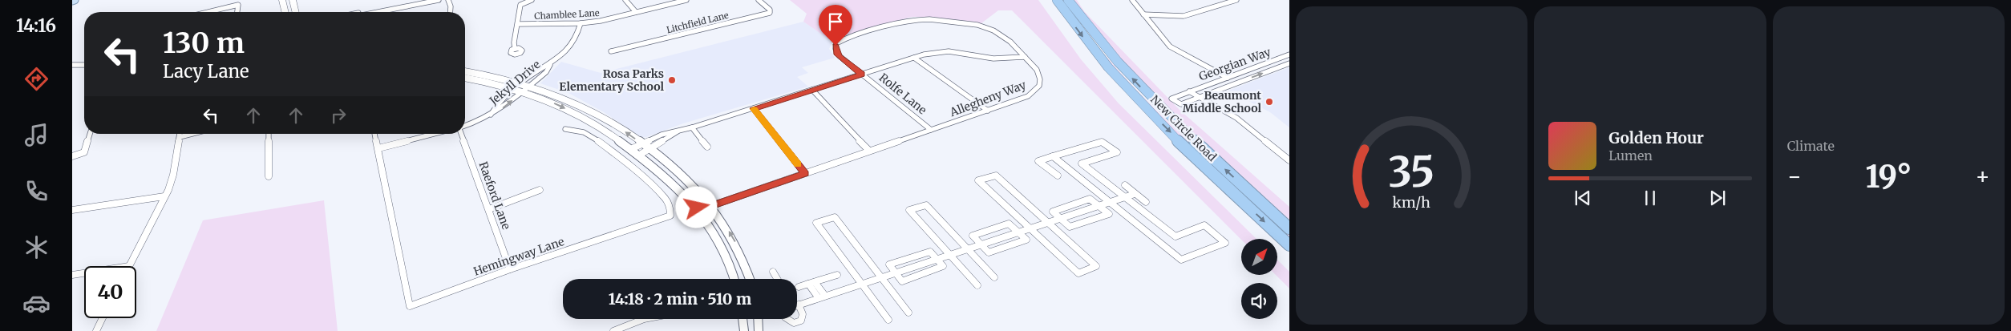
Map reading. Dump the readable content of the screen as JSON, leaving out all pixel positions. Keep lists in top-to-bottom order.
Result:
{
  "streets": {
    "highway": ["New Circle Road"],
    "street": [
      "Chamblee Lane",
      "Litchfield Lane",
      "Georgian Way",
      "Jekyll Drive",
      "Rolfe Lane",
      "Allegheny Way",
      "Raeford Lane",
      "Hemingway Lane"
    ]
  },
  "crossings": [
    ["Chamblee Lane", "Jekyll Drive"],
    ["Rolfe Lane", "Allegheny Way"],
    ["Raeford Lane", "Hemingway Lane"]
  ],
  "places": ["Rosa Parks Elementary School", "Beaumont Middle School"],
  "north": "top right",
  "page": {
    "tabs": "14:16",
    "tile": "Climate",
    "turn": ["130 m", "Lacy Lane"],
    "song": ["Golden Hour", "Lumen"],
    "heat": ["−", "19°", "+"],
    "limit": "40",
    "trip": "14:18 · 2 min · 510 m",
    "gauge": ["35", "km/h"]
  }
}
